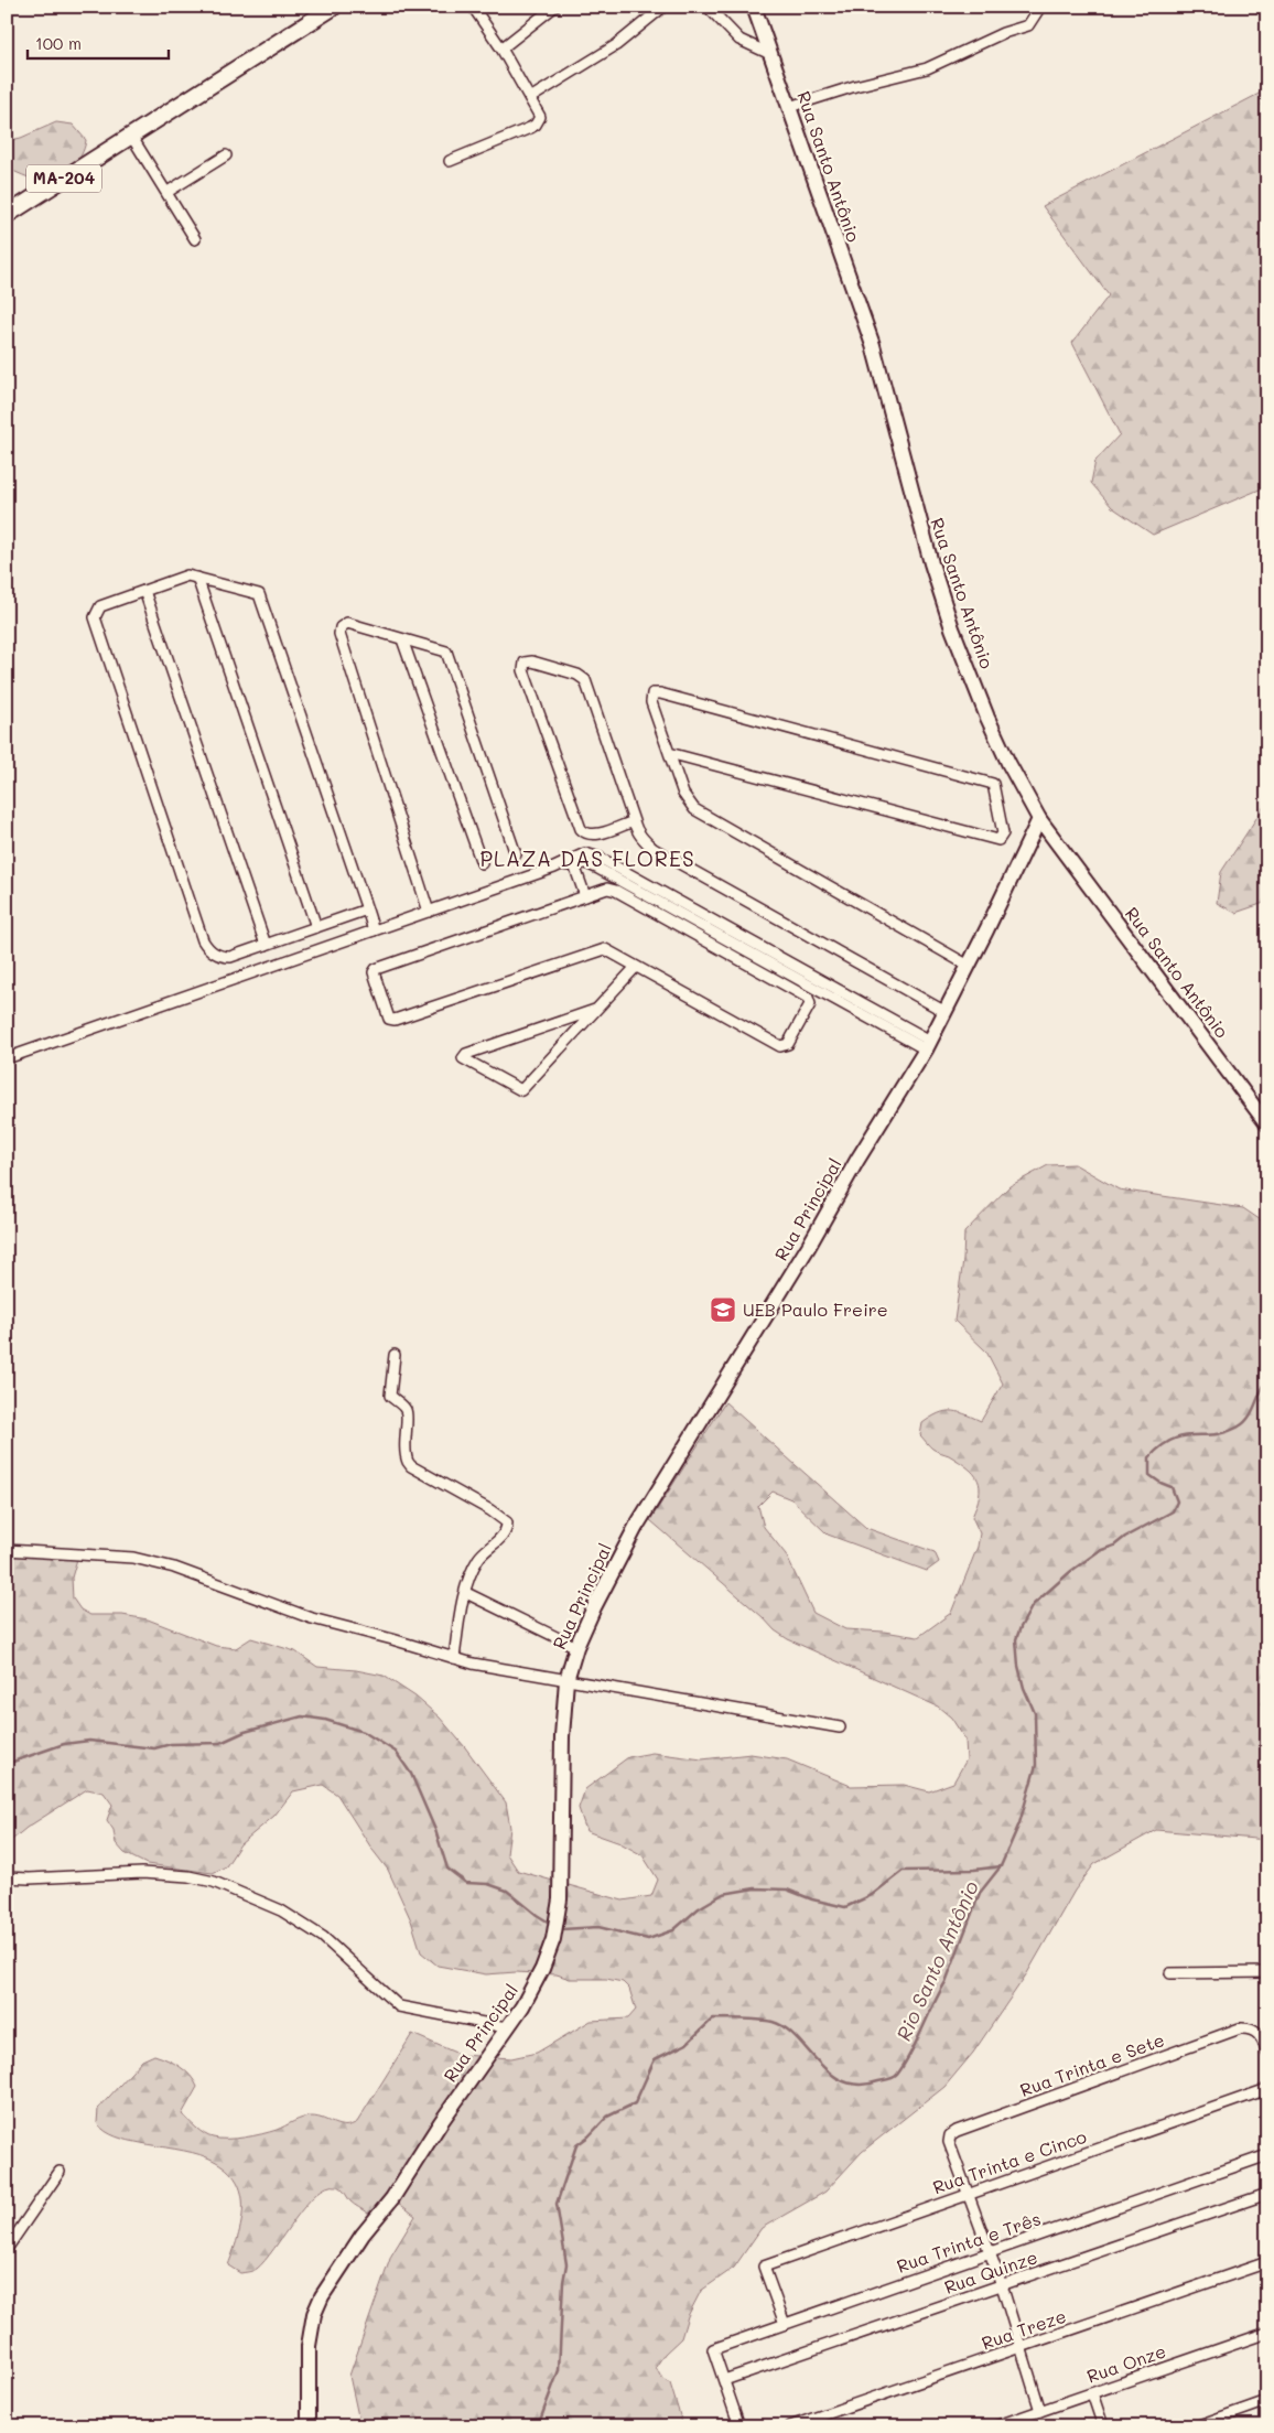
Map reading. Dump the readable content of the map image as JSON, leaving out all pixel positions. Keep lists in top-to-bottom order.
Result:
{
  "streets": {
    "main road": ["MA-204"],
    "street": [
      "Rua Santo Antônio",
      "Rua Principal",
      "Rua Trinta e Sete",
      "Rua Trinta e Cinco",
      "Rua Trinta e Três",
      "Rua Quinze",
      "Rua Treze",
      "Rua Onze"
    ]
  },
  "crossings": [
    ["Rua Santo Antônio", "Rua Principal"],
    ["Rua Trinta e Sete", "Rua Trinta e Cinco"],
    ["Rua Trinta e Cinco", "Rua Trinta e Três"],
    ["Rua Trinta e Três", "Rua Quinze"]
  ],
  "districts": ["PLAZA DAS FLORES"],
  "water": ["Rio Santo Antônio"],
  "places": {
    "school or university": ["UEB Paulo Freire"]
  },
  "scale_bar": "100 m"
}
